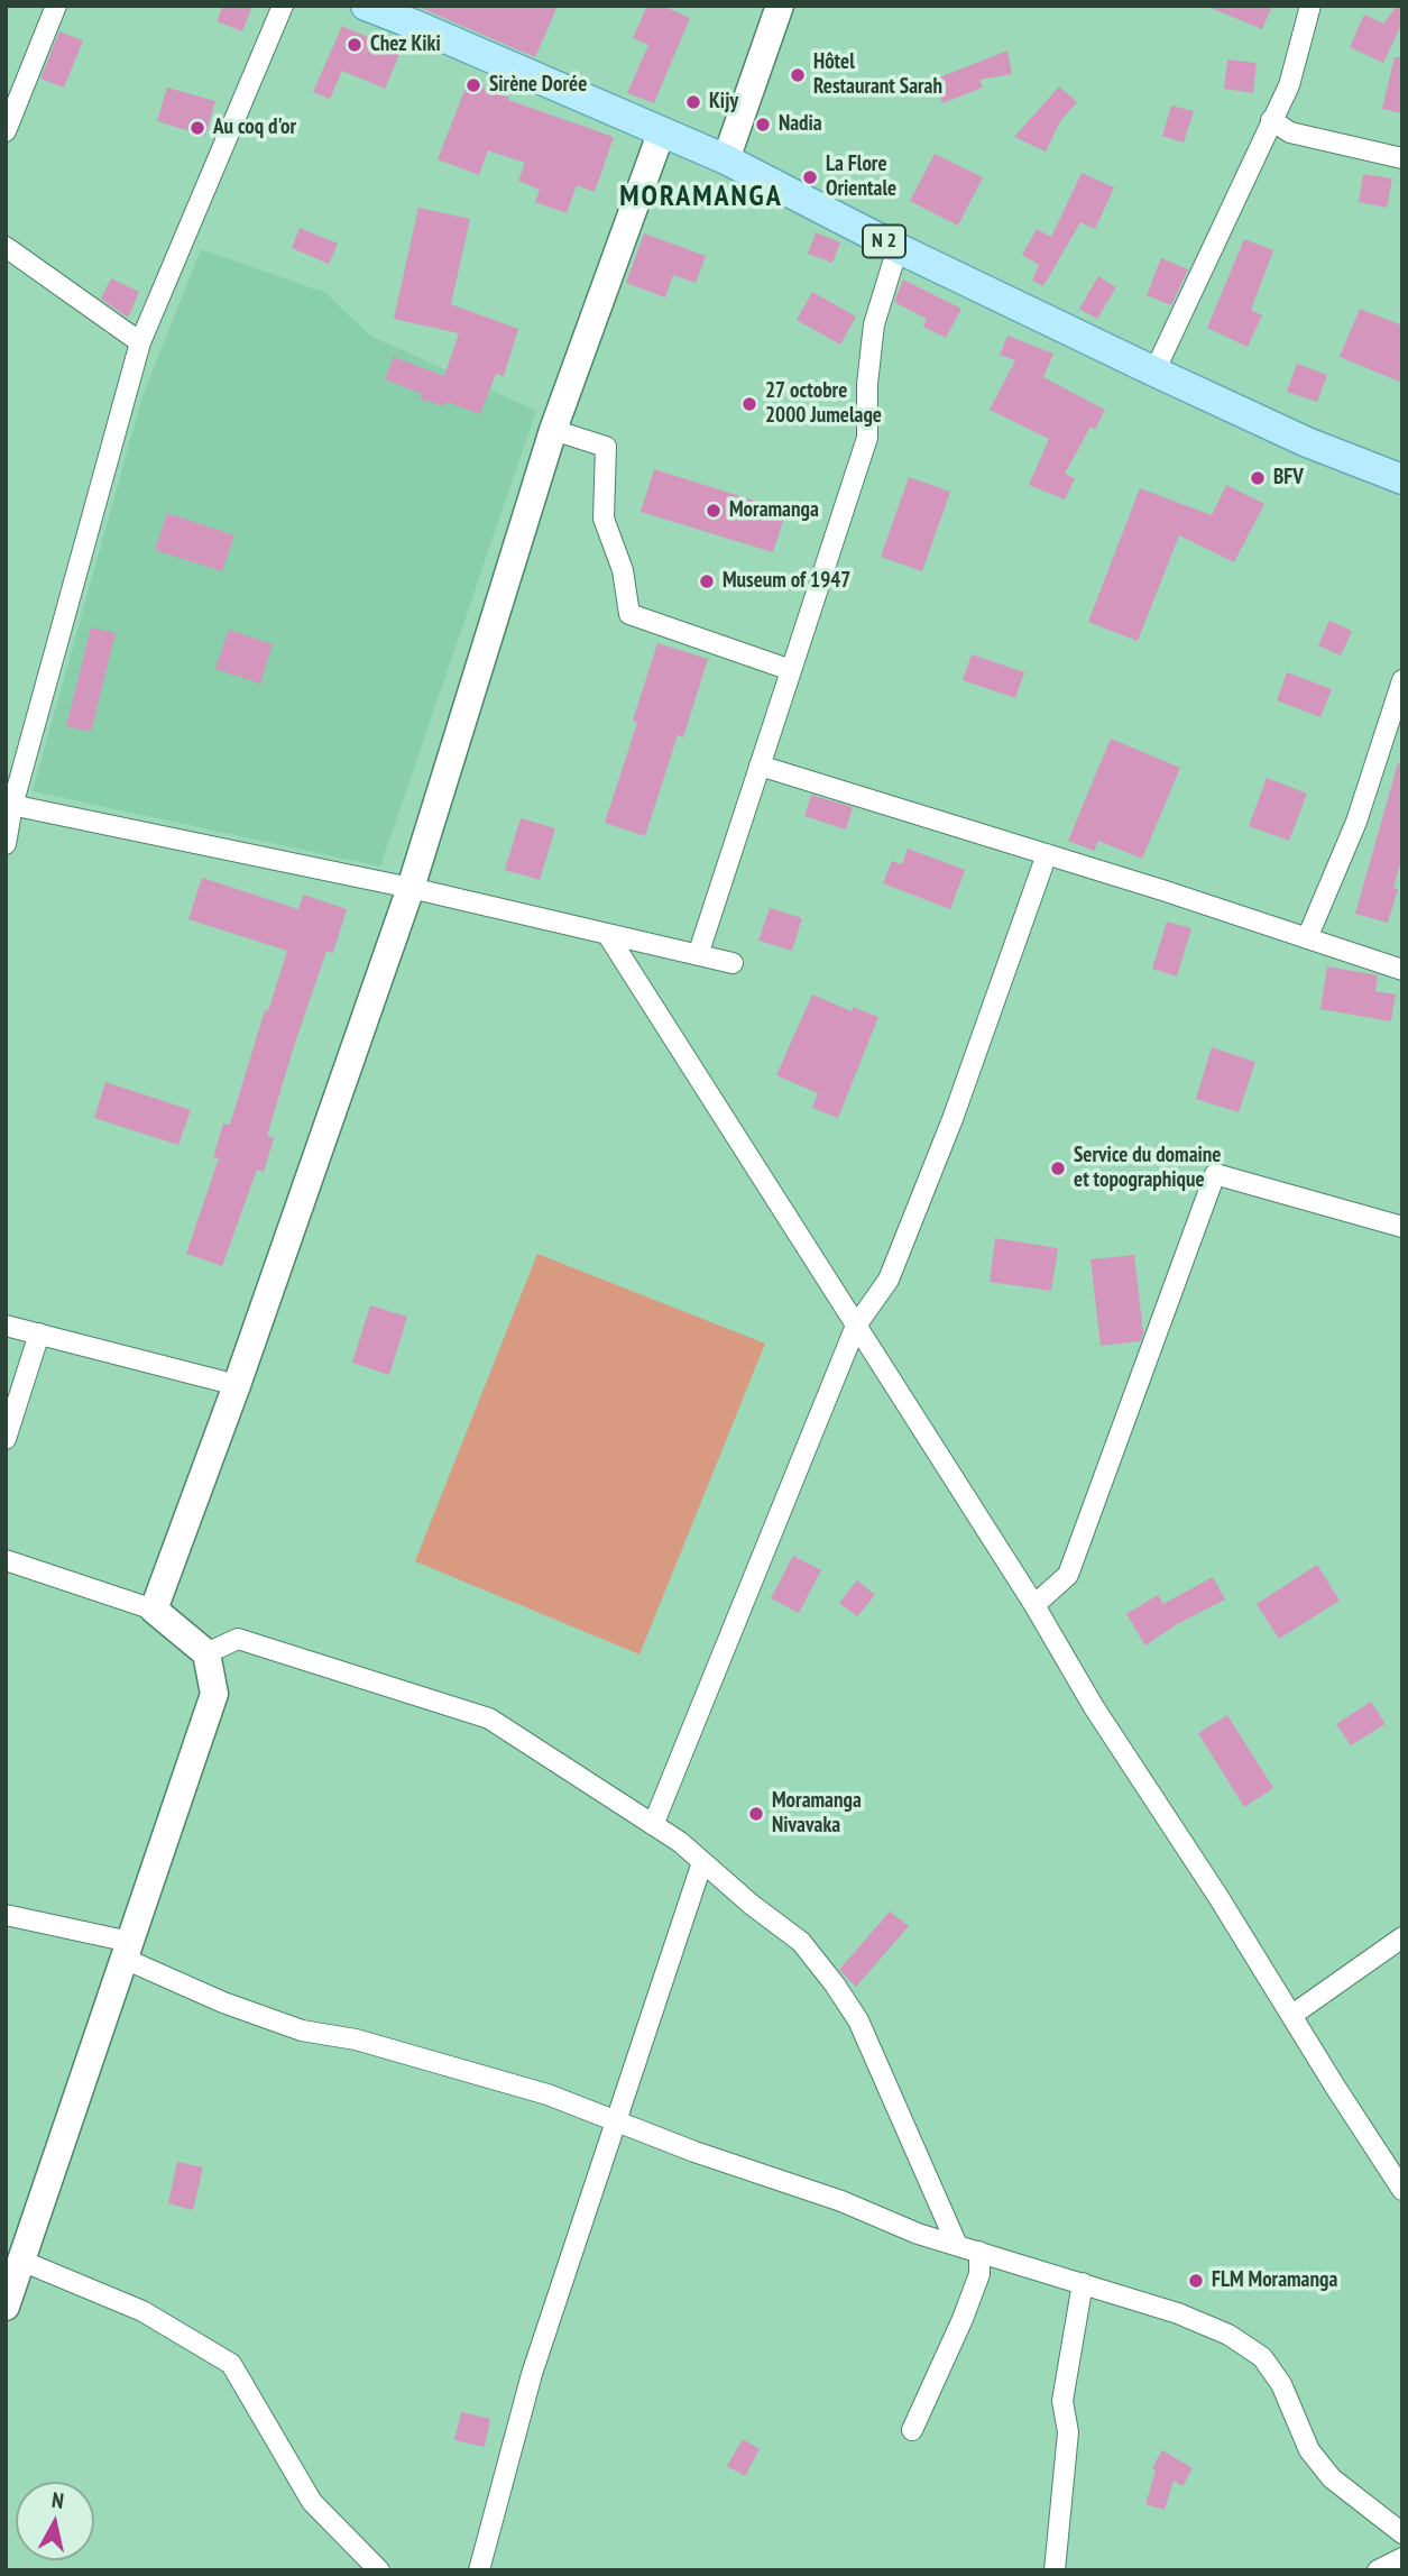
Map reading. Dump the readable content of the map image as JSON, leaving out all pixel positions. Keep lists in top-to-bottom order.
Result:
{
  "streets": {
    "main road": ["N 2"]
  },
  "districts": ["MORAMANGA"],
  "places": [
    "Chez Kiki",
    "Hôtel Restaurant Sarah",
    "Sirène Dorée",
    "Kijy",
    "Nadia",
    "Au coq d'or",
    "La Flore Orientale",
    "27 octobre 2000 Jumelage",
    "BFV",
    "Moramanga",
    "Museum of 1947",
    "Service du domaine et topographique",
    "Moramanga Nivavaka",
    "FLM Moramanga"
  ],
  "north": "top"
}
